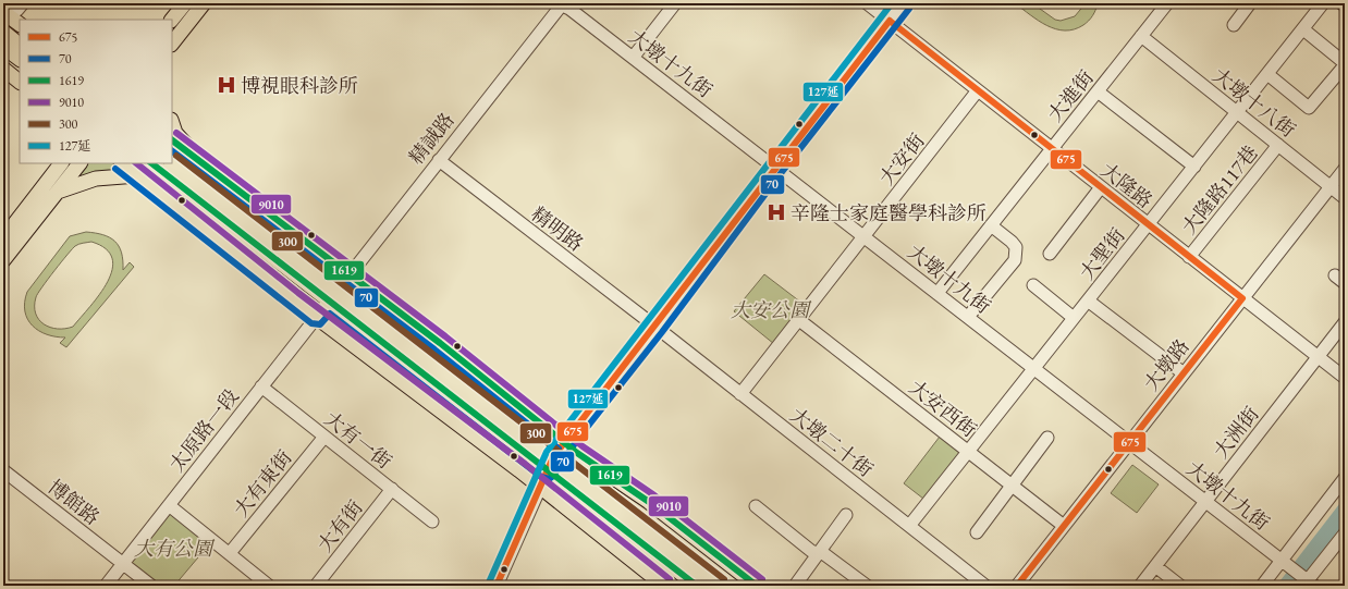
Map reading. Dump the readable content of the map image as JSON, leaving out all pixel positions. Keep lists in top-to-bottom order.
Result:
{
  "streets": {
    "street": [
      "大墩十九街",
      "大進街",
      "大墩十八街",
      "精誠路",
      "大安街",
      "大隆路",
      "大隆路117巷",
      "精明路",
      "大聖街",
      "大墩路",
      "大安西街",
      "太原路一段",
      "大洲街",
      "大有一街",
      "大墩二十街",
      "大有東街",
      "博館路",
      "大有街"
    ]
  },
  "crossings": [
    ["大墩十九街", "大進街"],
    ["大墩十九街", "精誠路"],
    ["大墩十九街", "大安街"],
    ["大墩十九街", "大聖街"],
    ["大墩十九街", "大墩路"],
    ["大墩十九街", "大洲街"],
    ["大進街", "大墩十八街"],
    ["大進街", "大隆路"],
    ["大墩十八街", "大隆路117巷"],
    ["大墩十八街", "大聖街"],
    ["大墩十八街", "大墩路"],
    ["精誠路", "精明路"],
    ["精誠路", "太原路一段"],
    ["大安街", "大隆路"],
    ["大安街", "大安西街"],
    ["大安街", "大墩二十街"],
    ["大隆路", "大隆路117巷"],
    ["大隆路", "大聖街"],
    ["大隆路", "大墩路"],
    ["大隆路", "大洲街"],
    ["精明路", "大墩二十街"],
    ["大聖街", "大安西街"],
    ["大聖街", "大墩二十街"],
    ["大墩路", "大安西街"],
    ["太原路一段", "大有一街"],
    ["太原路一段", "博館路"],
    ["大有一街", "大有東街"],
    ["大有一街", "大有街"]
  ],
  "parks": ["大安公園", "大有公園"],
  "places": {
    "hospital": ["博視眼科診所", "辛隆士家庭醫學科診所"]
  },
  "lines": [
    "transit line 127延",
    "transit line 70",
    "transit line 675",
    "transit line 9010",
    "transit line 1619",
    "transit line 300"
  ],
  "legend": [
    "675",
    "70",
    "1619",
    "9010",
    "300",
    "127延"
  ]
}
